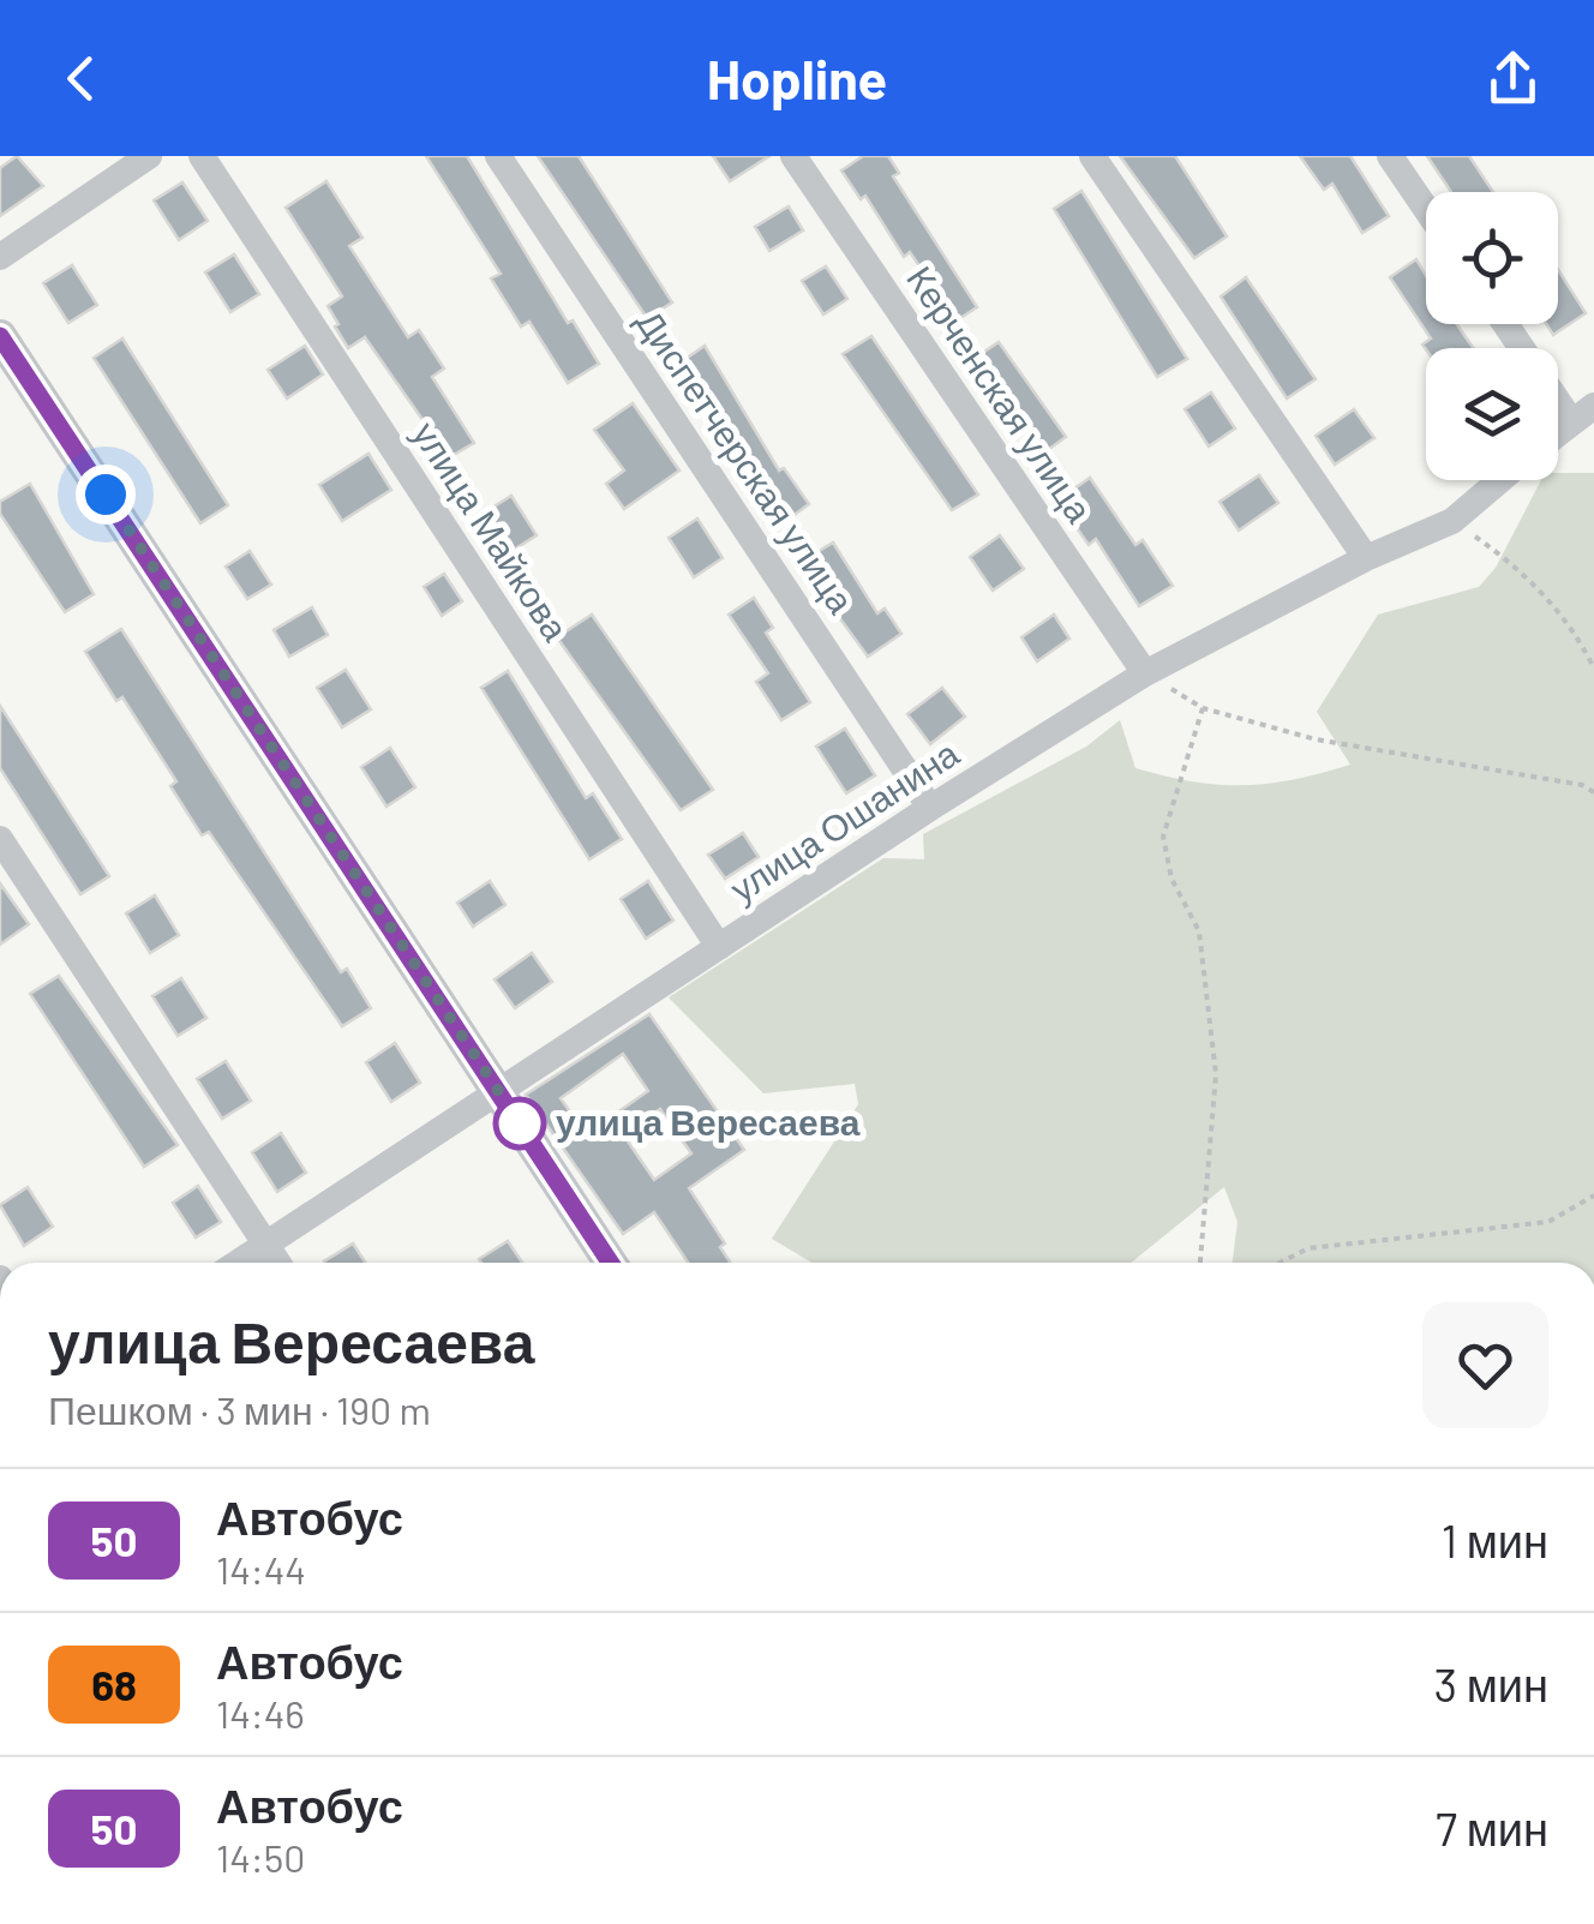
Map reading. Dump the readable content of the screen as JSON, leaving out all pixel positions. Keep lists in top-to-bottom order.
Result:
{
  "streets": {
    "street": [
      "Керченская улица",
      "Диспетчерская улица",
      "улица Майкова",
      "улица Ошанина"
    ]
  },
  "crossings": [
    ["Керченская улица", "улица Ошанина"],
    ["Диспетчерская улица", "улица Ошанина"],
    ["улица Майкова", "улица Ошанина"]
  ],
  "places": ["улица Вересаева"],
  "lines": ["bus line 50"],
  "page": {
    "header": "Hopline",
    "heading": ["улица Вересаева", "Пешком · 3 мин · 190 m"],
    "list": [
      {
        "mark": "50",
        "name": "Автобус",
        "note": "14:44",
        "value": "1 мин"
      },
      {
        "mark": "68",
        "name": "Автобус",
        "note": "14:46",
        "value": "3 мин"
      },
      {
        "mark": "50",
        "name": "Автобус",
        "note": "14:50",
        "value": "7 мин"
      }
    ]
  }
}
